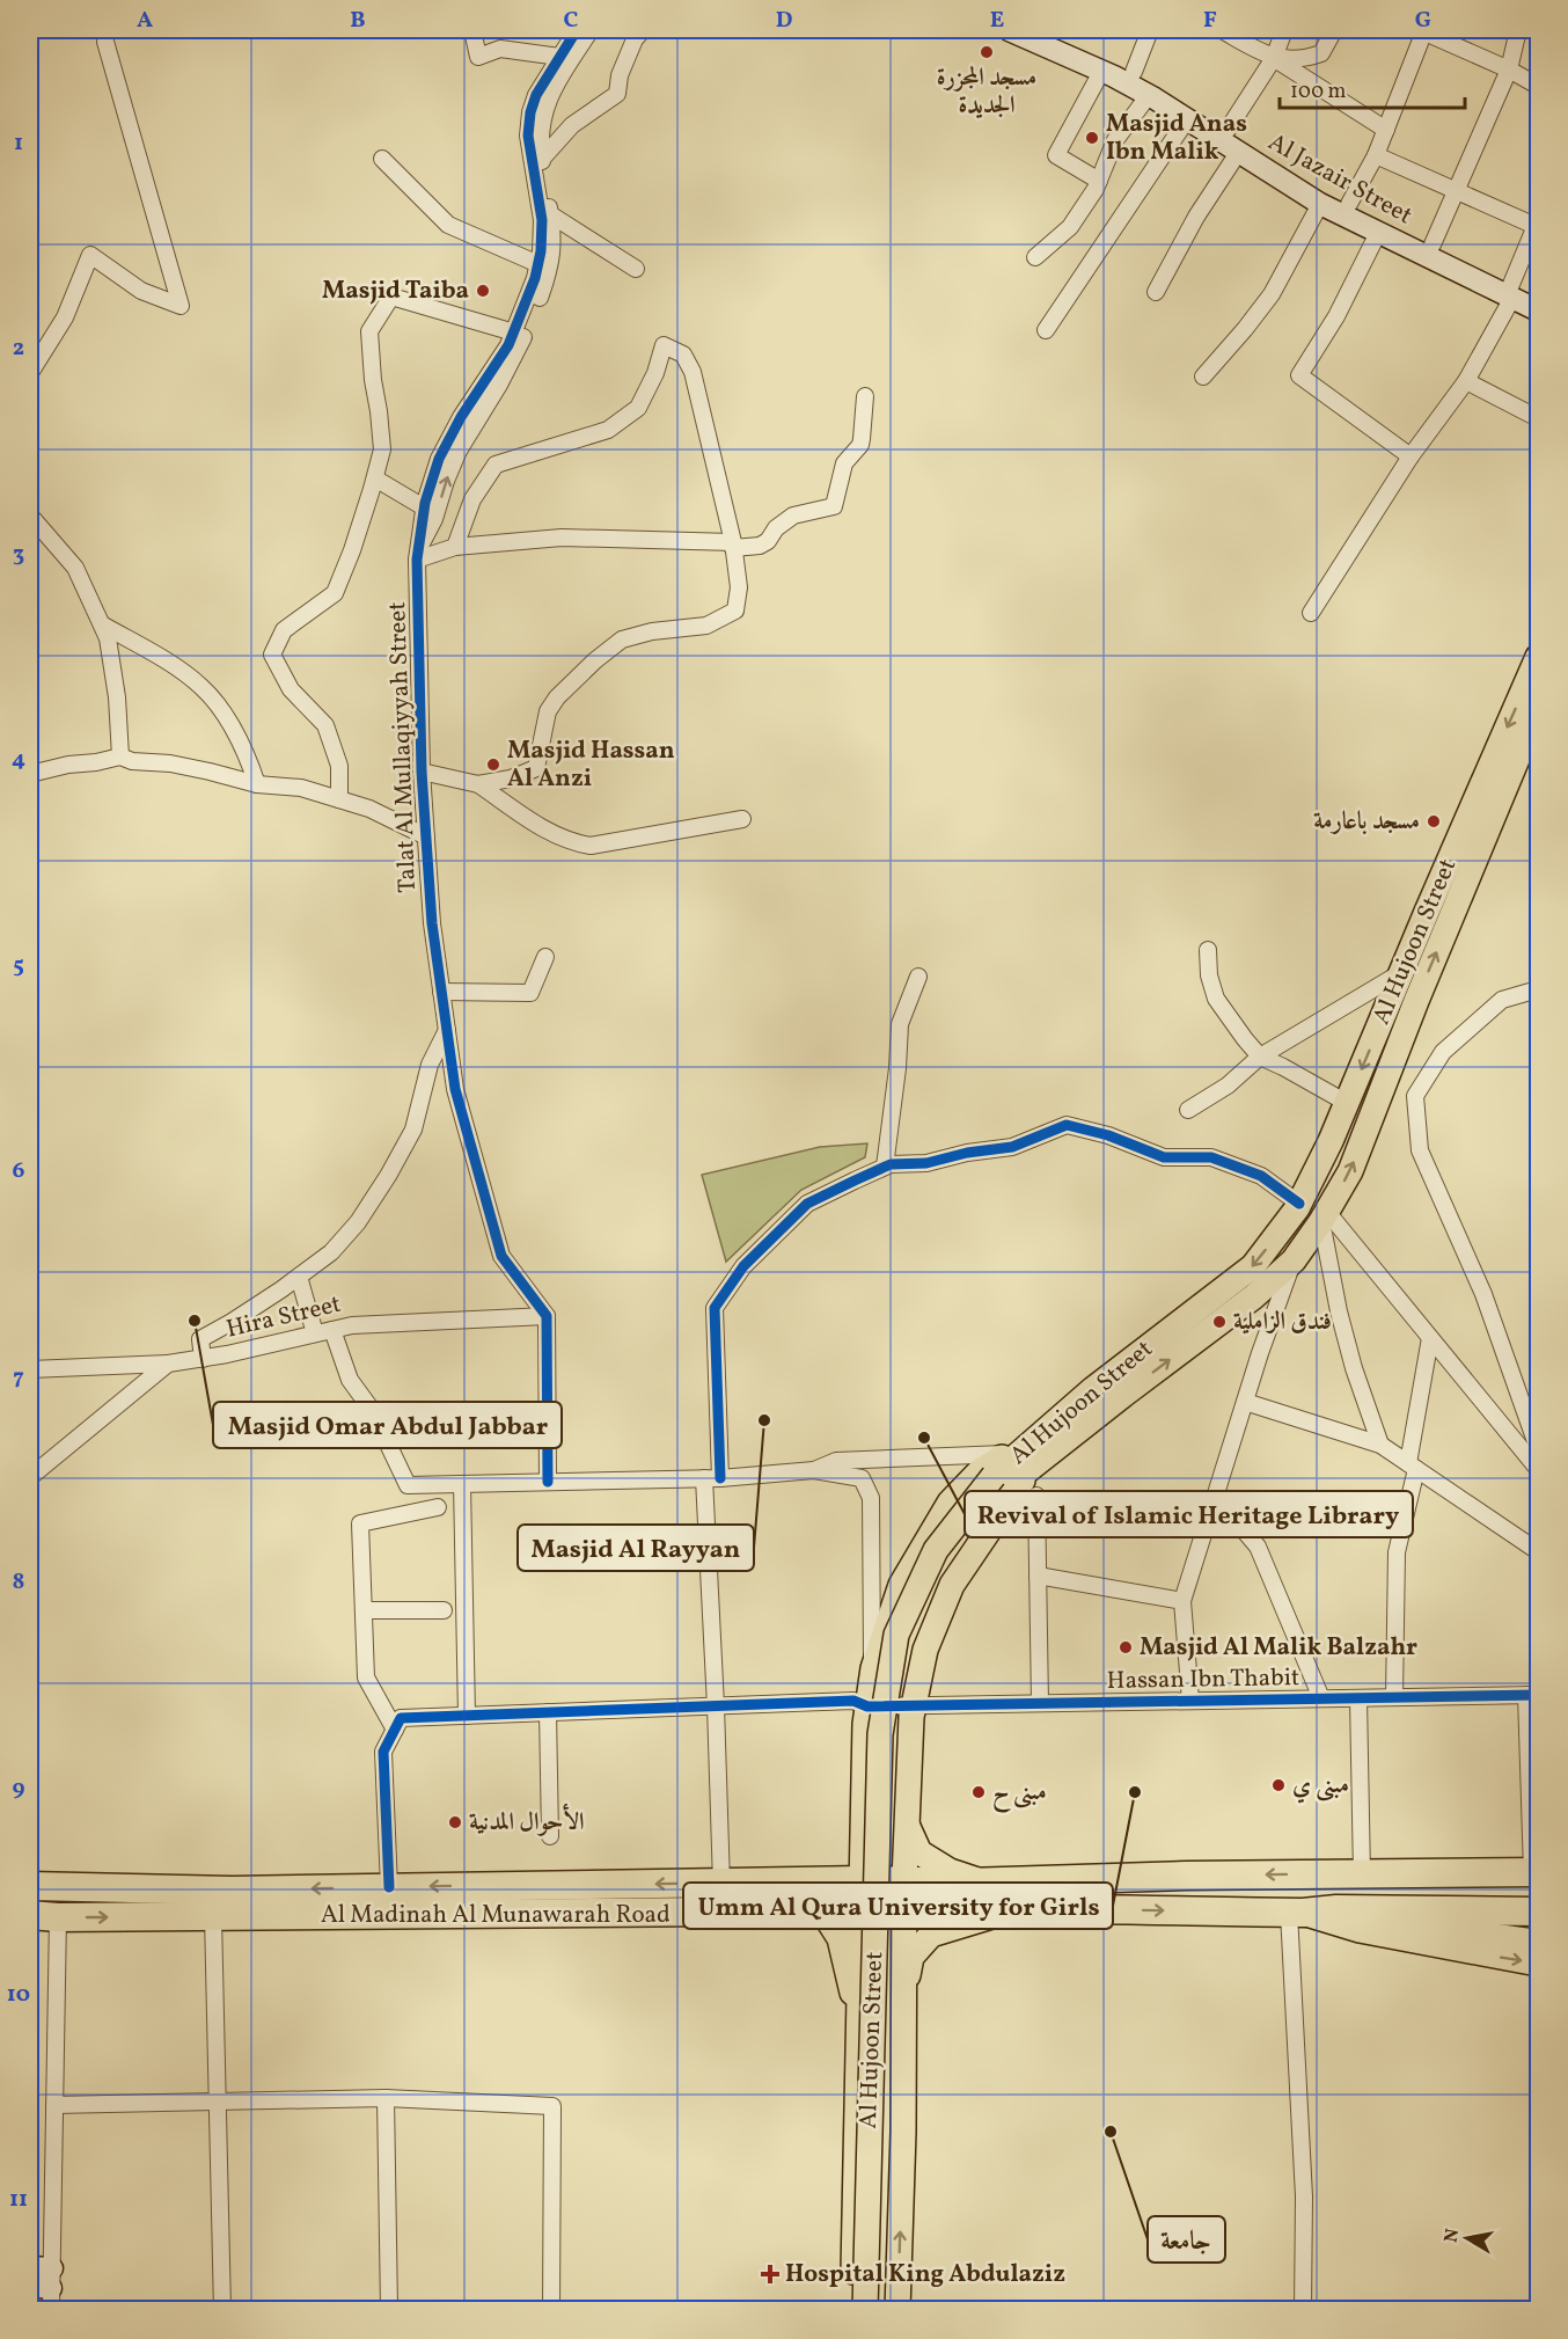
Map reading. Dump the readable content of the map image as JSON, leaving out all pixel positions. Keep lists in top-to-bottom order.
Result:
{
  "streets": {
    "highway": ["Al Madinah Al Munawarah Road"],
    "main road": ["Al Hujoon Street"],
    "street": [
      "Al Jazair Street",
      "Talat Al Mullaqiyyah Street",
      "Hira Street",
      "Hassan Ibn Thabit"
    ]
  },
  "crossings": [
    ["Talat Al Mullaqiyyah Street", "Hira Street"]
  ],
  "places": {
    "other": [
      "مسجد المجزرة الجديدة",
      "Masjid Anas Ibn Malik",
      "Masjid Taiba",
      "Masjid Hassan Al Anzi",
      "مسجد باعارمة",
      "Masjid Omar Abdul Jabbar",
      "فندق الزاملية",
      "Masjid Al Rayyan",
      "Revival of Islamic Heritage Library",
      "Masjid Al Malik Balzahr",
      "مبنى ي",
      "مبنى ح",
      "Umm Al Qura University for Girls",
      "الأحوال المدنية",
      "جامعة"
    ],
    "health": ["Hospital King Abdulaziz"]
  },
  "scale_bar": "100 m",
  "north": "left",
  "grid": {
    "columns": [
      "A",
      "B",
      "C",
      "D",
      "E",
      "F",
      "G"
    ],
    "rows": [
      "1",
      "2",
      "3",
      "4",
      "5",
      "6",
      "7",
      "8",
      "9",
      "10",
      "11"
    ]
  }
}
